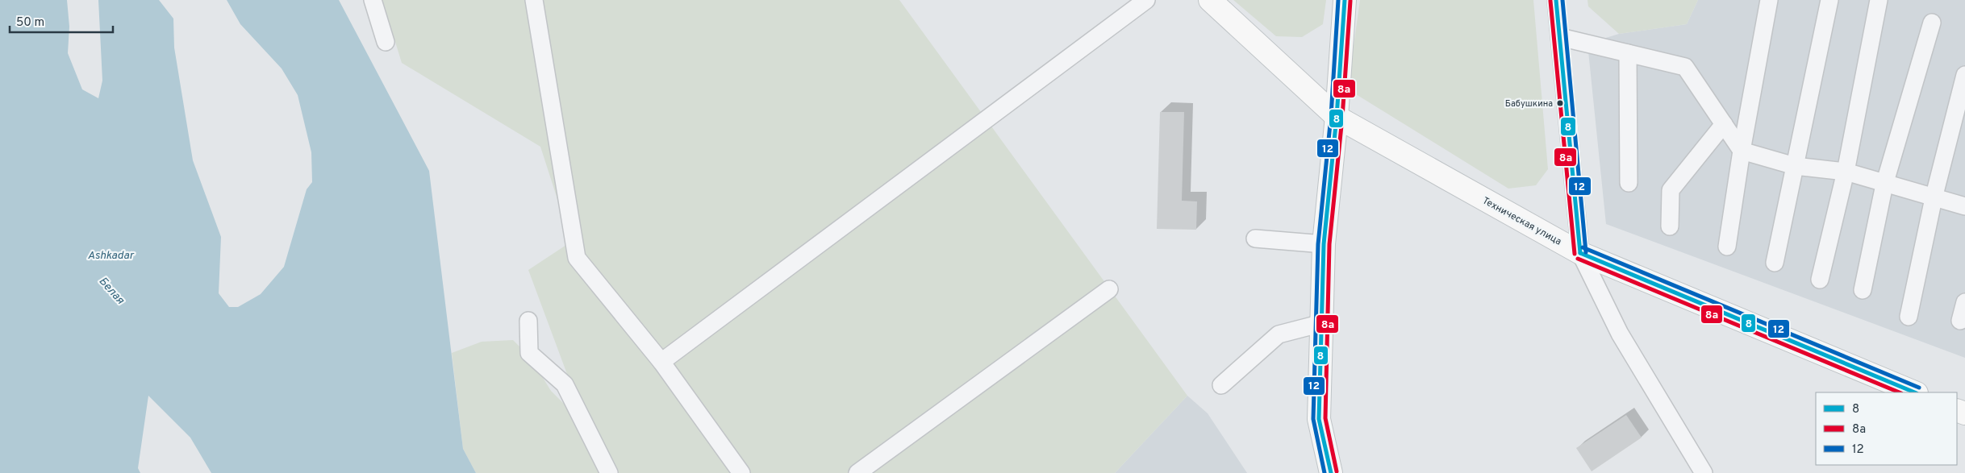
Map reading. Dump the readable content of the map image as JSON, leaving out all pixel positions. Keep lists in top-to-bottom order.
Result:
{
  "streets": {
    "main road": ["Техническая улица"]
  },
  "water": ["Ashkadar", "Белая"],
  "places": ["Бабушкина"],
  "lines": ["transit line 8", "transit line 12", "transit line 8а"],
  "legend": ["8", "8а", "12"],
  "scale_bar": "50 m"
}
